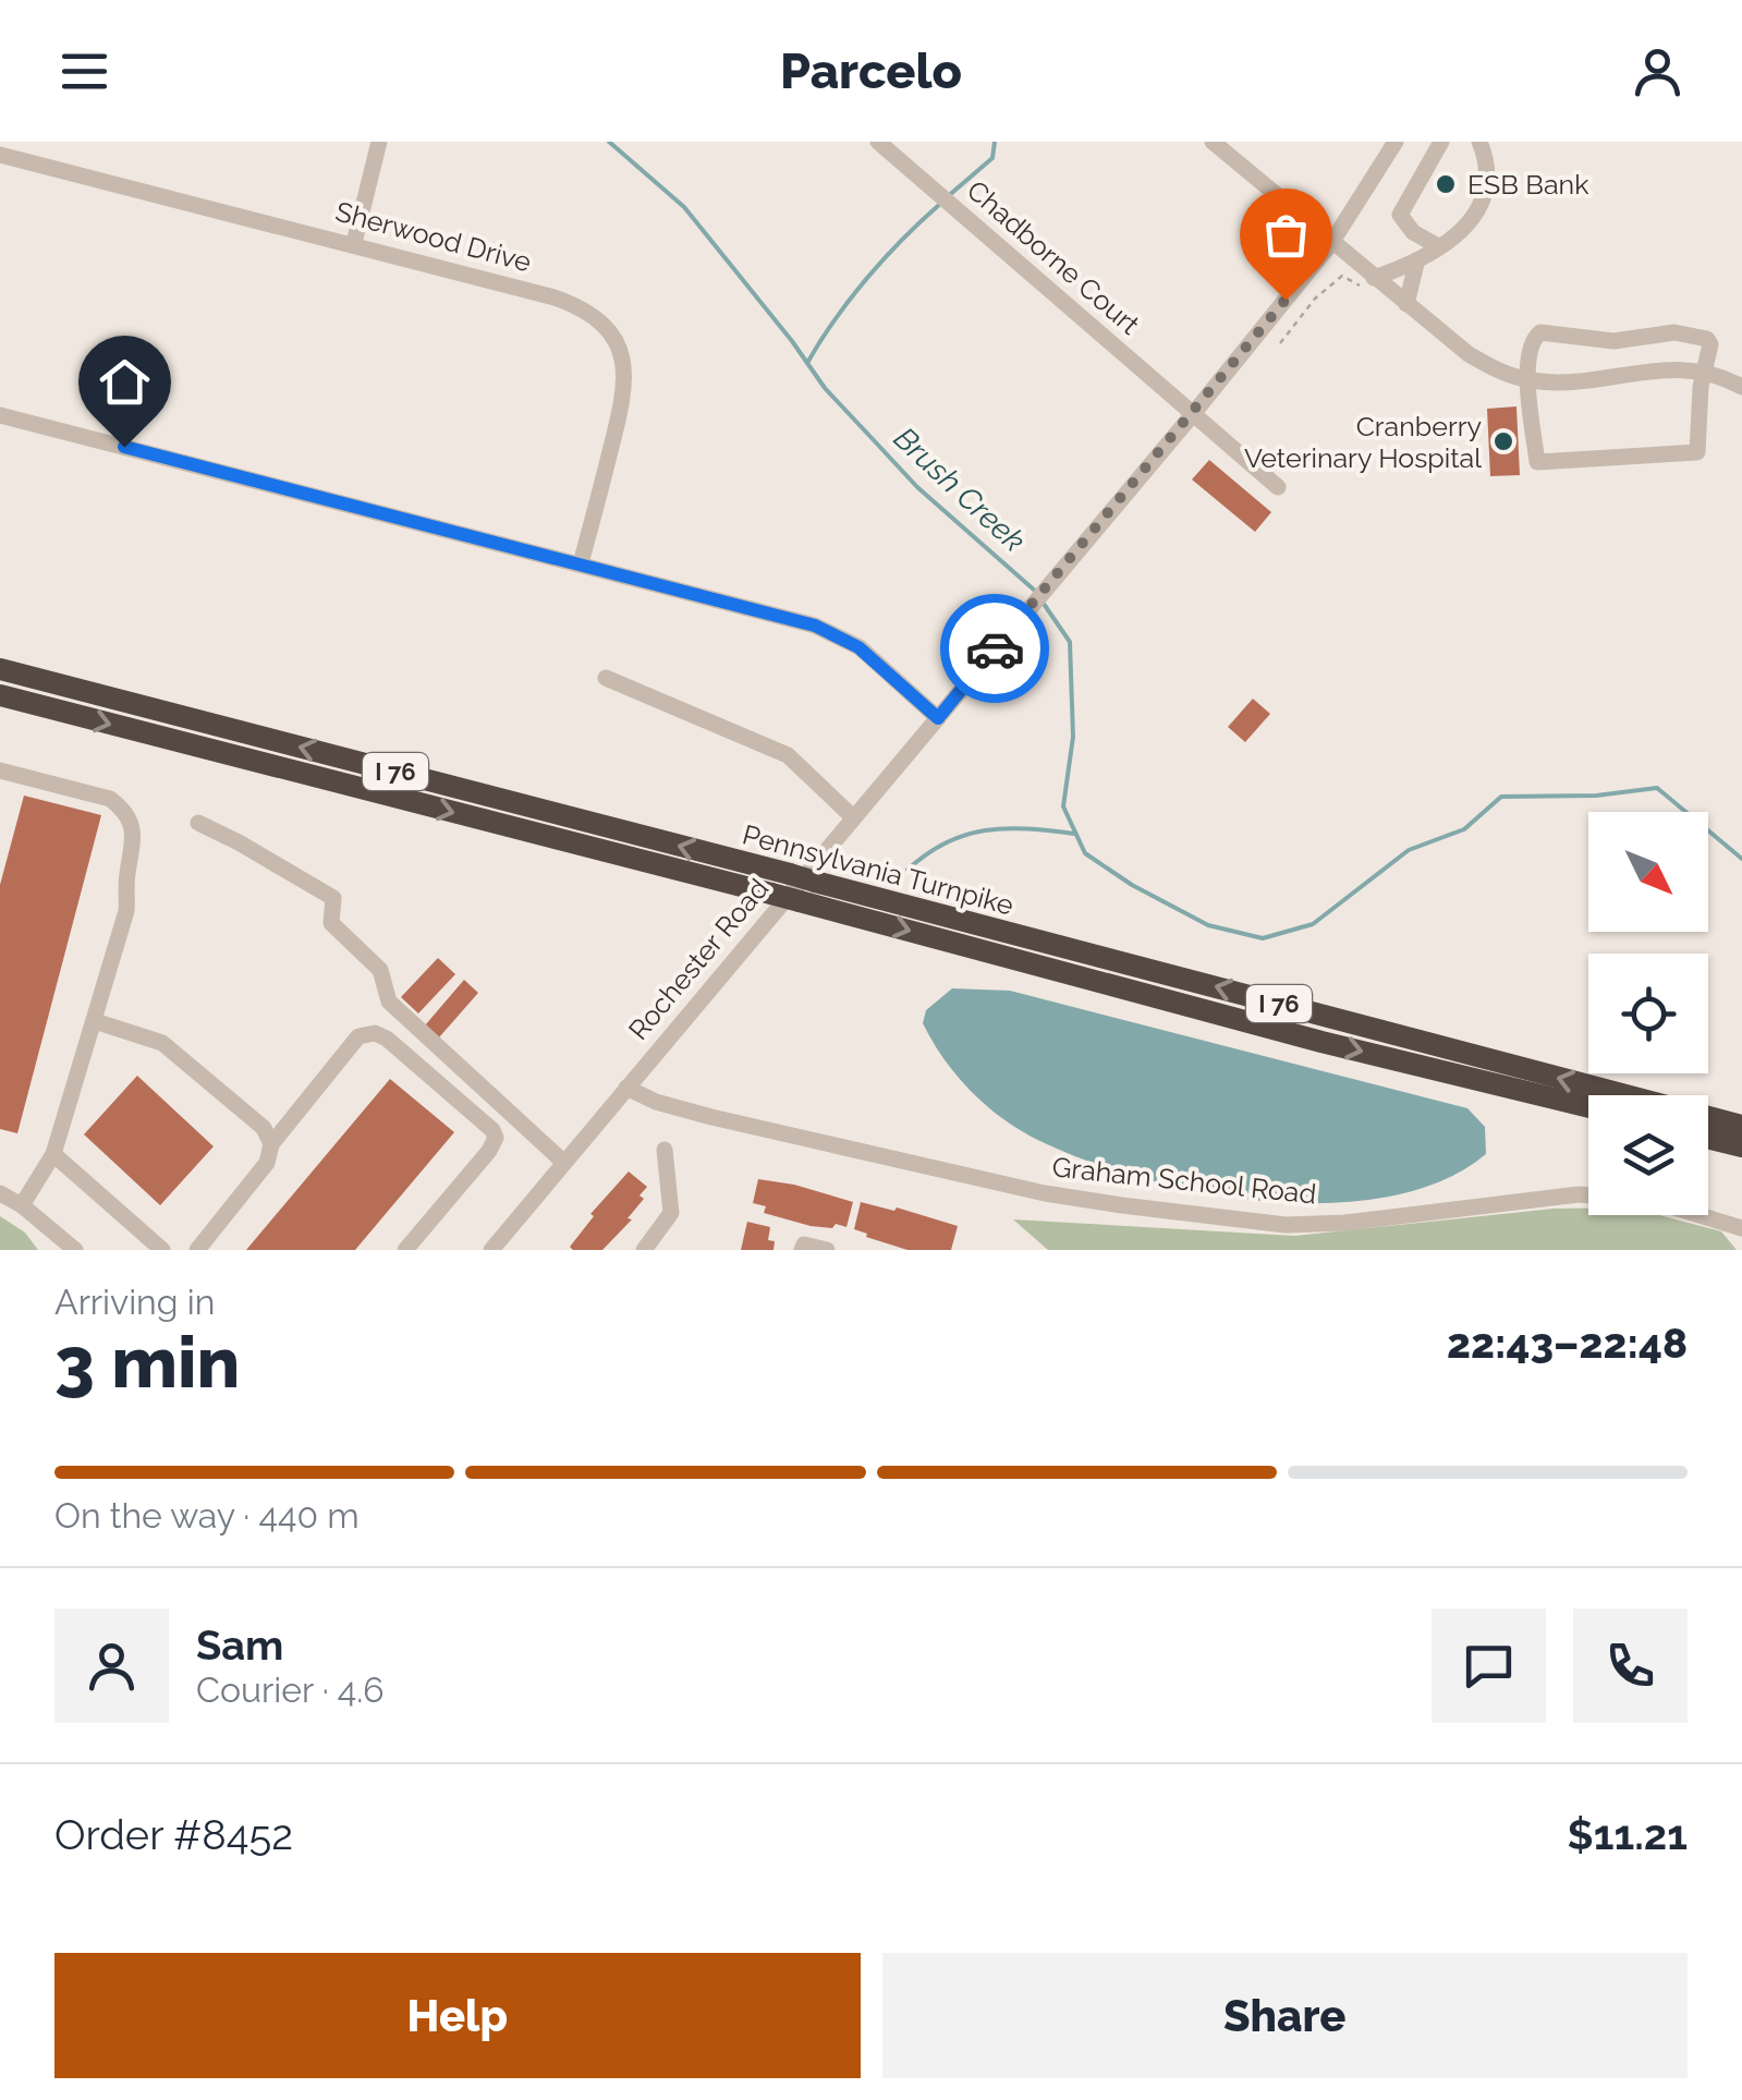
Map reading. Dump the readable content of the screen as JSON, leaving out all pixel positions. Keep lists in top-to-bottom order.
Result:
{
  "streets": {
    "highway": ["I 76", "Pennsylvania Turnpike"],
    "street": [
      "Sherwood Drive",
      "Chadborne Court",
      "Rochester Road",
      "Graham School Road"
    ]
  },
  "crossings": [
    ["Chadborne Court", "Rochester Road"],
    ["Rochester Road", "Graham School Road"]
  ],
  "water": ["Brush Creek"],
  "places": ["ESB Bank", "Cranberry Veterinary Hospital"],
  "north": "bottom right",
  "page": {
    "header": "Parcelo",
    "heading": ["3 min", "Arriving in", "22:43–22:48"],
    "panel": [
      "Sam",
      "Courier · 4.6",
      "Order #8452",
      "$11.21"
    ],
    "bar": "On the way · 440 m",
    "buttons": ["Help", "Share"]
  }
}
